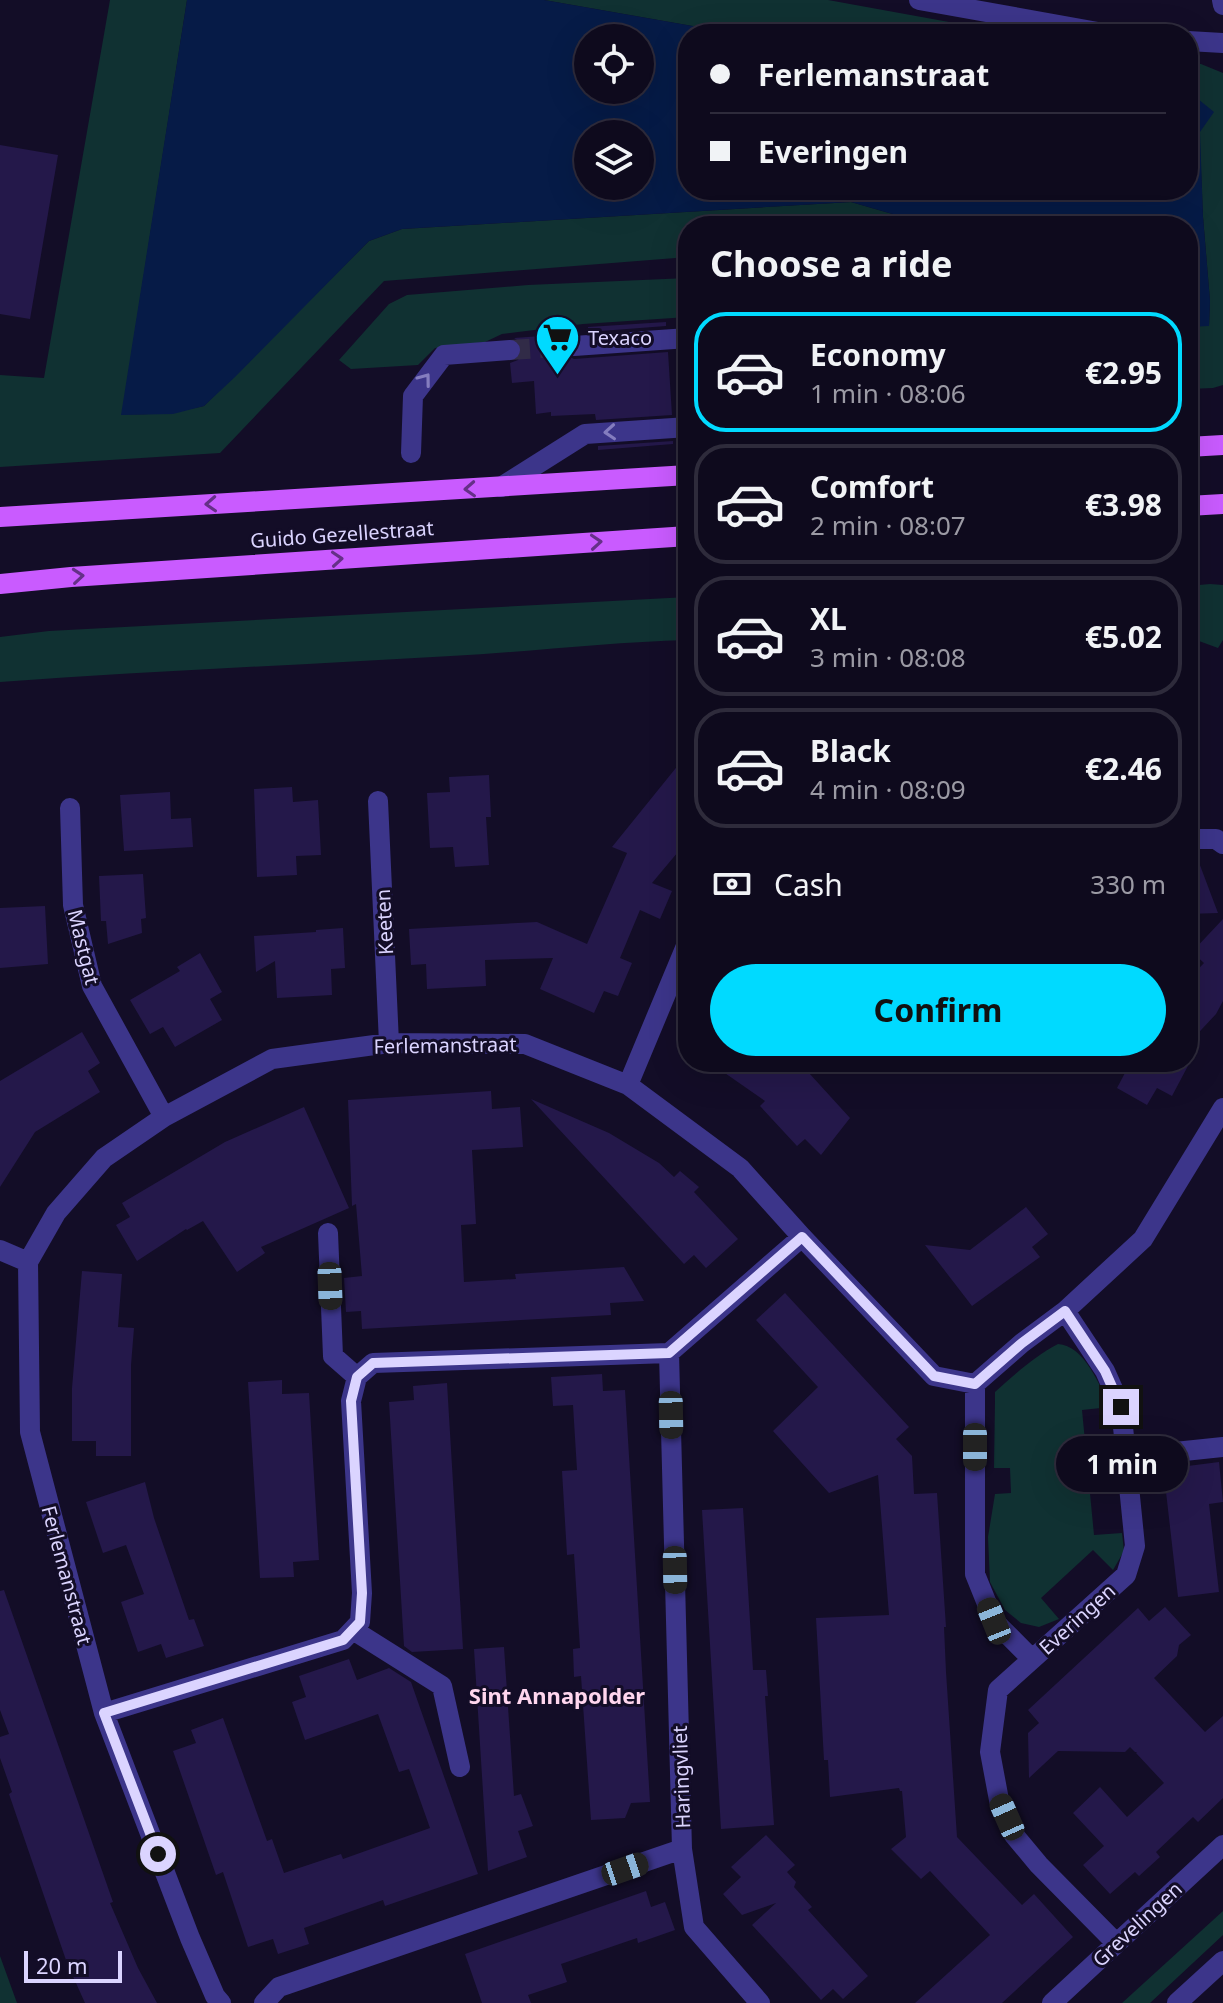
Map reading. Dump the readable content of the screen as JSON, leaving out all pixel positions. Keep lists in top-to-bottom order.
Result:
{
  "streets": {
    "main road": ["Guido Gezellestraat"],
    "street": [
      "Keeten",
      "Mastgat",
      "Ferlemanstraat",
      "Everingen",
      "Haringvliet",
      "Grevelingen"
    ]
  },
  "crossings": [
    ["Keeten", "Ferlemanstraat"],
    ["Mastgat", "Ferlemanstraat"],
    ["Ferlemanstraat", "Everingen"],
    ["Everingen", "Grevelingen"]
  ],
  "districts": ["Sint Annapolder"],
  "places": {
    "supermarket": ["Texaco"]
  },
  "scale_bar": "20 m",
  "page": {
    "banner": ["Ferlemanstraat", "Everingen"],
    "heading": "Choose a ride",
    "list": [
      {
        "name": "Economy",
        "note": "1 min · 08:06",
        "value": "€2.95"
      },
      {
        "name": "Comfort",
        "note": "2 min · 08:07",
        "value": "€3.98"
      },
      {
        "name": "XL",
        "note": "3 min · 08:08",
        "value": "€5.02"
      },
      {
        "name": "Black",
        "note": "4 min · 08:09",
        "value": "€2.46"
      }
    ],
    "pay": ["Cash", "330 m"],
    "buttons": "Confirm",
    "bubble": "1 min",
    "scale": "20 m"
  }
}
